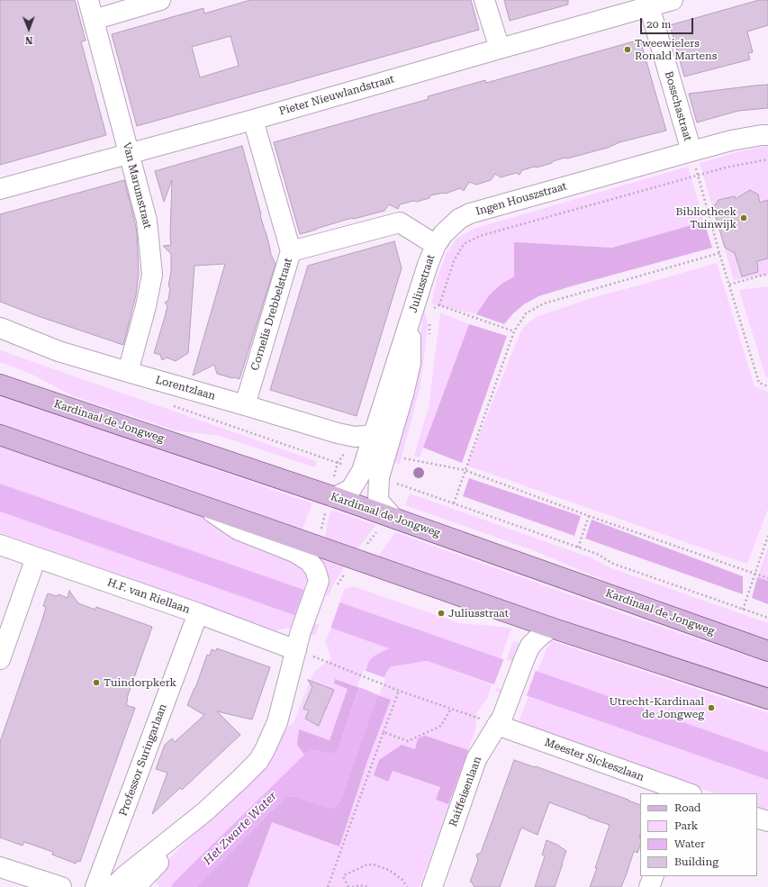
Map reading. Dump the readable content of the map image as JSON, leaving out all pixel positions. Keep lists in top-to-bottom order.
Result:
{
  "streets": {
    "main road": ["Kardinaal de Jongweg"],
    "street": [
      "Pieter Nieuwlandstraat",
      "Bosschastraat",
      "Van Marumstraat",
      "Ingen Houszstraat",
      "Juliusstraat",
      "Cornelis Drebbelstraat",
      "Lorentzlaan",
      "H.F. van Riellaan",
      "Professor Suringarlaan",
      "Meester Sickeszlaan",
      "Raiffeisenlaan"
    ]
  },
  "crossings": [
    ["Pieter Nieuwlandstraat", "Bosschastraat"],
    ["Pieter Nieuwlandstraat", "Van Marumstraat"],
    ["Pieter Nieuwlandstraat", "Cornelis Drebbelstraat"],
    ["Bosschastraat", "Ingen Houszstraat"],
    ["Van Marumstraat", "Lorentzlaan"],
    ["Ingen Houszstraat", "Juliusstraat"],
    ["Juliusstraat", "Lorentzlaan"],
    ["Juliusstraat", "Kardinaal de Jongweg"],
    ["Cornelis Drebbelstraat", "Lorentzlaan"],
    ["H.F. van Riellaan", "Professor Suringarlaan"],
    ["Meester Sickeszlaan", "Raiffeisenlaan"]
  ],
  "water": ["Het Zwarte Water"],
  "places": [
    "Tweewielers Ronald Martens",
    "Bibliotheek Tuinwijk",
    "Juliusstraat",
    "Tuindorpkerk",
    "Utrecht-Kardinaal de Jongweg"
  ],
  "legend": [
    "Road",
    "Park",
    "Water",
    "Building"
  ],
  "scale_bar": "20 m",
  "north": "bottom"
}
